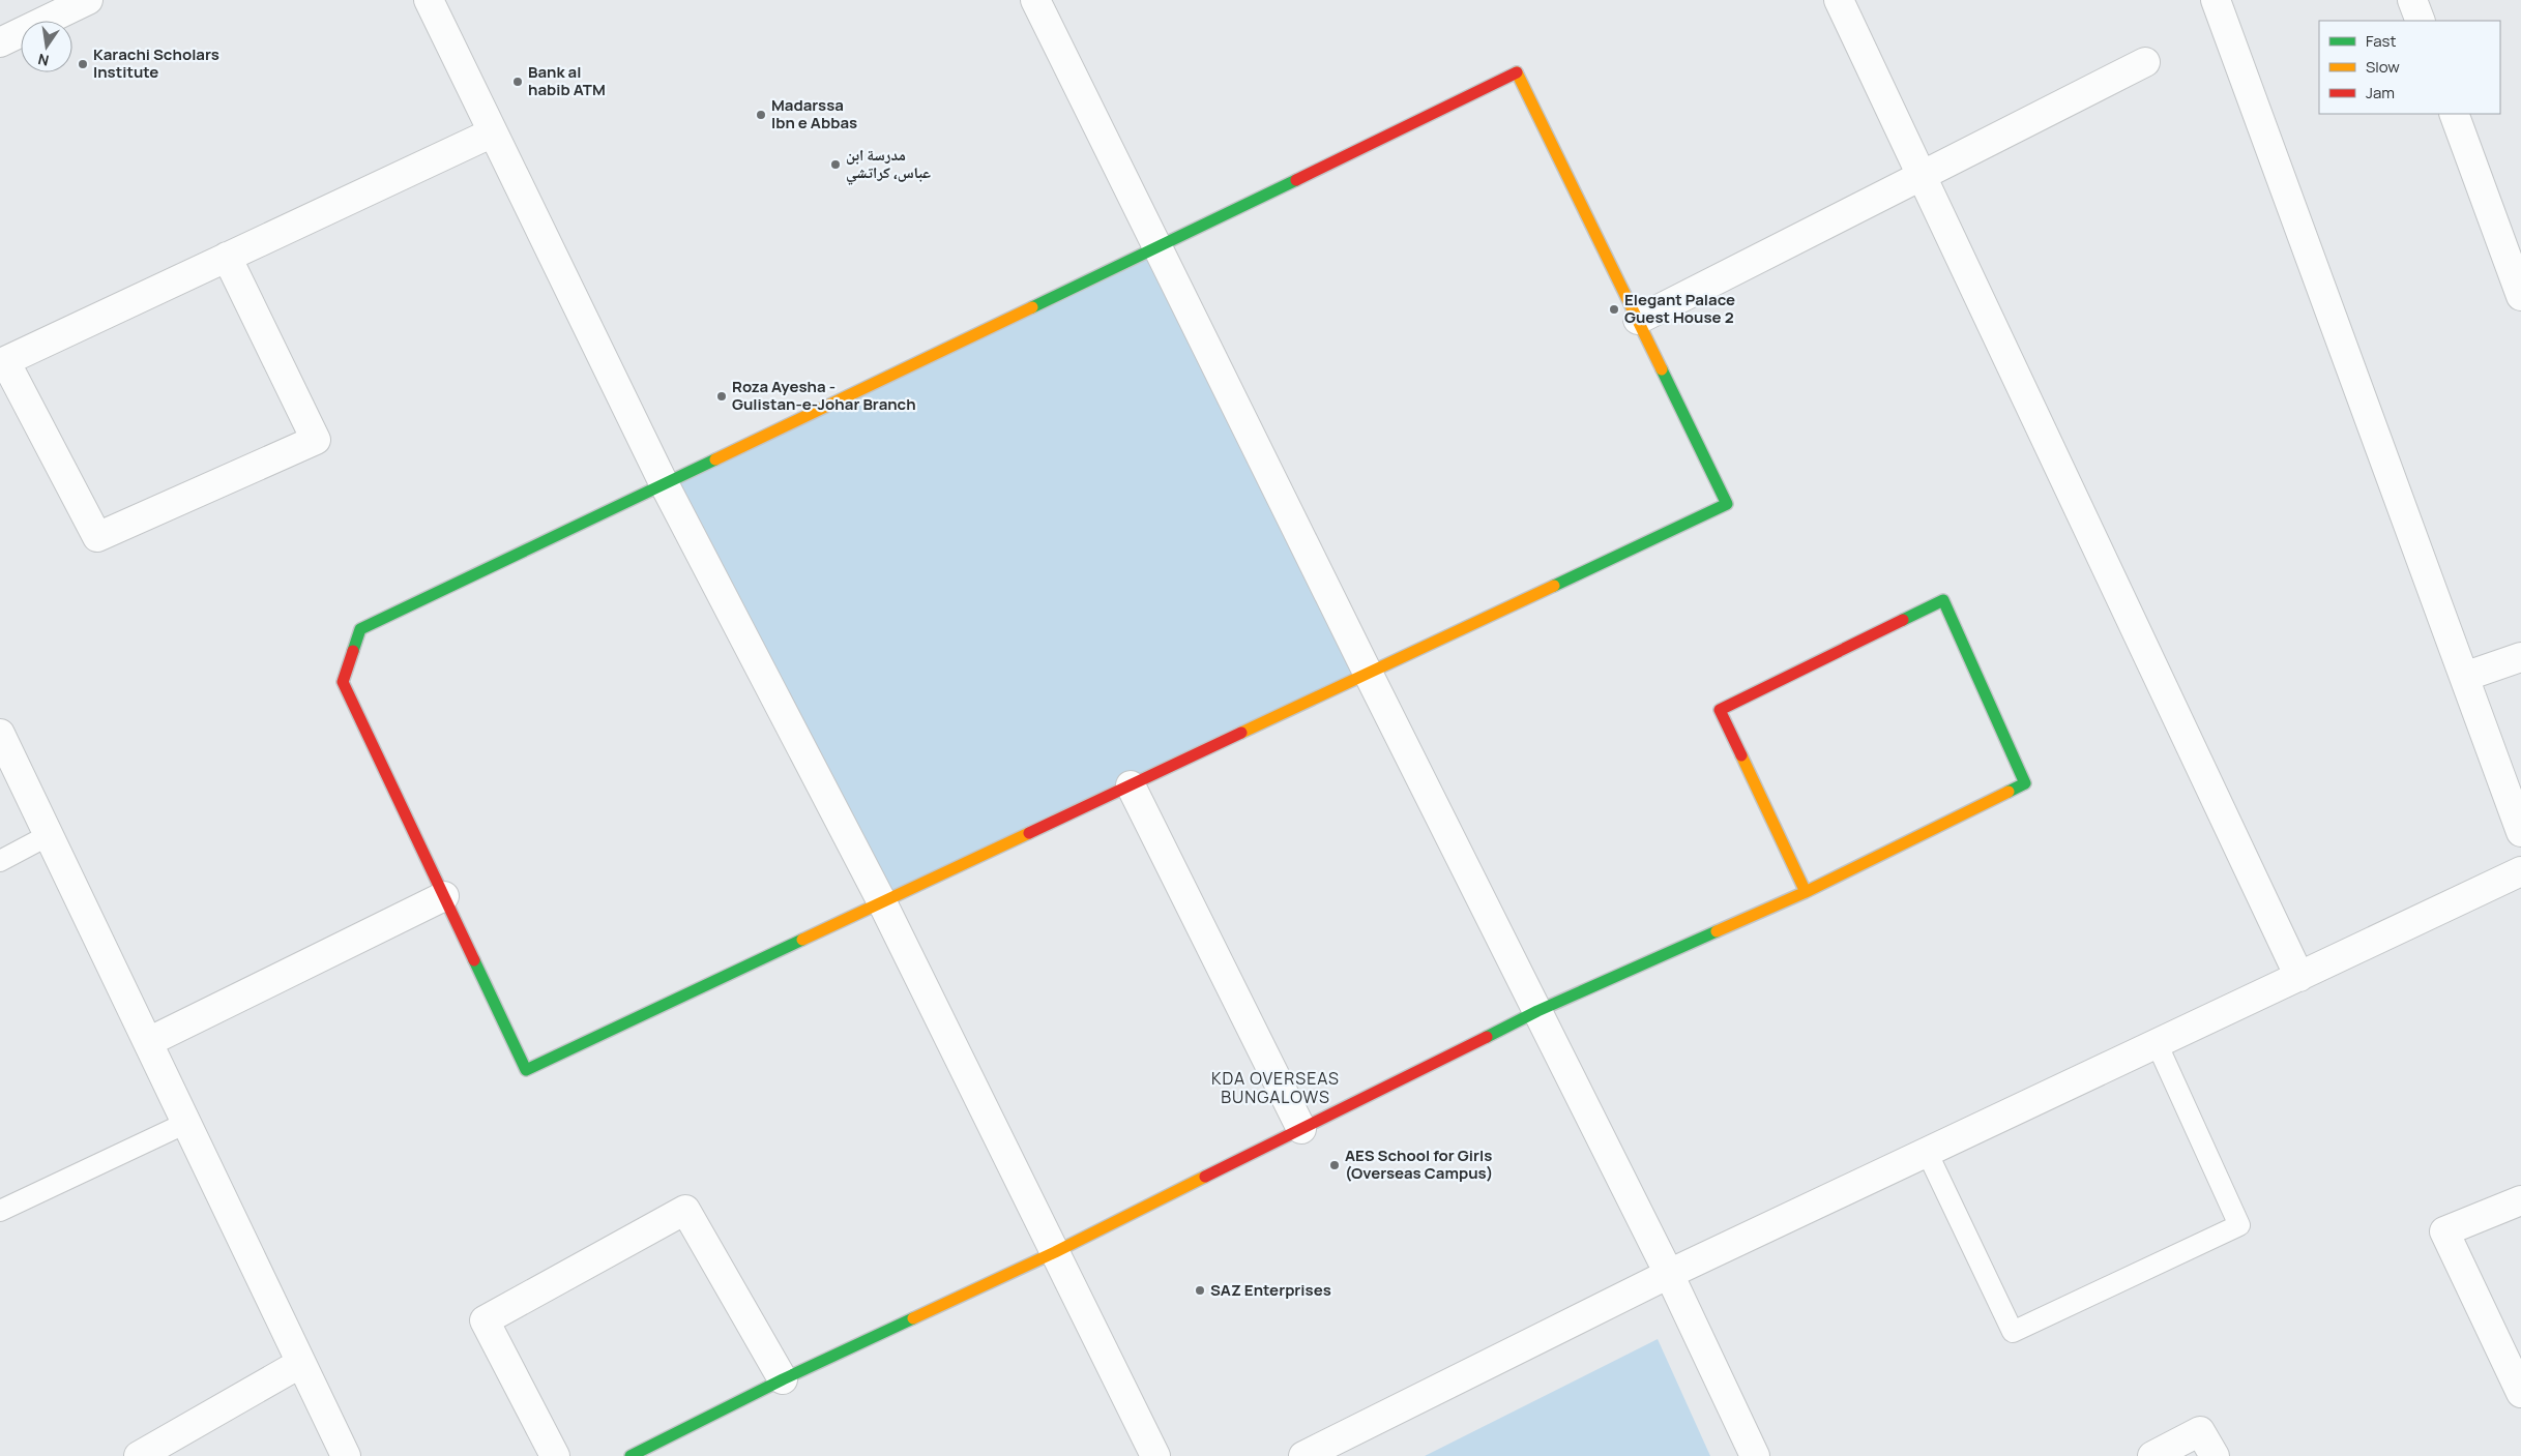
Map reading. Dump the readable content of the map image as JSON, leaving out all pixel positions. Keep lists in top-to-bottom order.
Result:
{
  "districts": ["KDA OVERSEAS BUNGALOWS"],
  "places": [
    "Karachi Scholars Institute",
    "Bank al habib ATM",
    "Madarssa Ibn e Abbas",
    "مدرسة ابن عباس، كراتشي",
    "Elegant Palace Guest House 2",
    "Roza Ayesha - Gulistan-e-Johar Branch",
    "AES School for Girls (Overseas Campus)",
    "SAZ Enterprises"
  ],
  "legend": ["Fast", "Slow", "Jam"],
  "north": "bottom"
}
